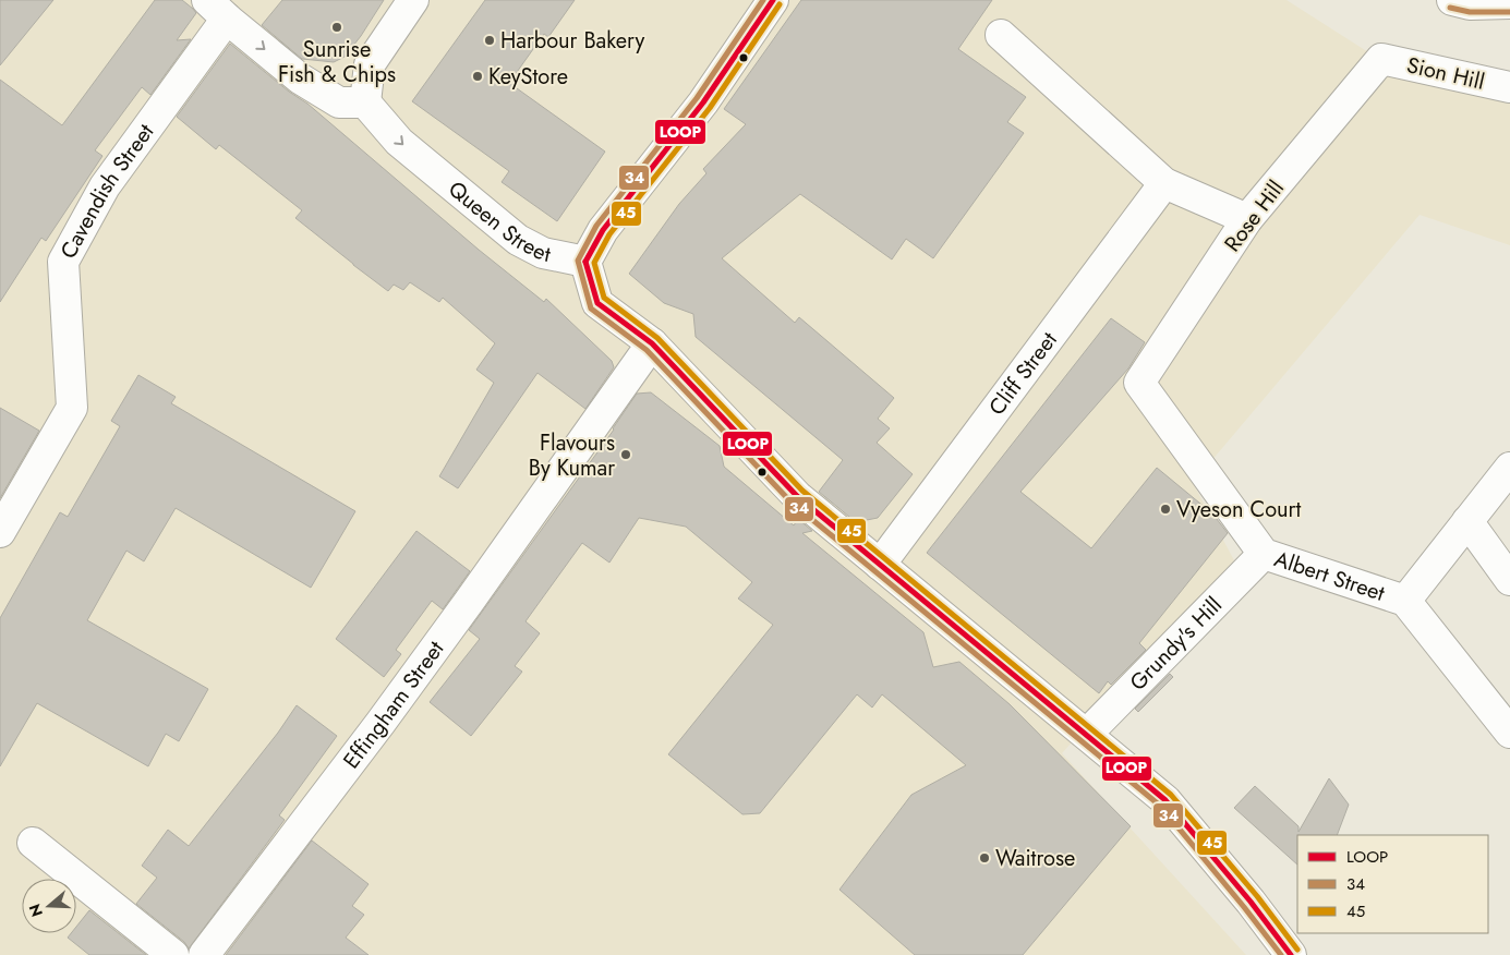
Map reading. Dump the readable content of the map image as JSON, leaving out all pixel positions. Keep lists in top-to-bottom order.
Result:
{
  "streets": {
    "street": [
      "Sion Hill",
      "Cavendish Street",
      "Rose Hill",
      "Queen Street",
      "Cliff Street",
      "Albert Street",
      "Grundy's Hill",
      "Effingham Street"
    ]
  },
  "crossings": [
    ["Sion Hill", "Rose Hill"],
    ["Rose Hill", "Albert Street"],
    ["Queen Street", "Cliff Street"],
    ["Queen Street", "Grundy's Hill"],
    ["Queen Street", "Effingham Street"],
    ["Albert Street", "Grundy's Hill"]
  ],
  "places": [
    "Sunrise Fish & Chips",
    "Harbour Bakery",
    "KeyStore",
    "Flavours By Kumar",
    "Vyeson Court",
    "Waitrose"
  ],
  "lines": ["transit line LOOP", "transit line 34", "transit line 45"],
  "legend": ["LOOP", "34", "45"],
  "north": "left"
}
